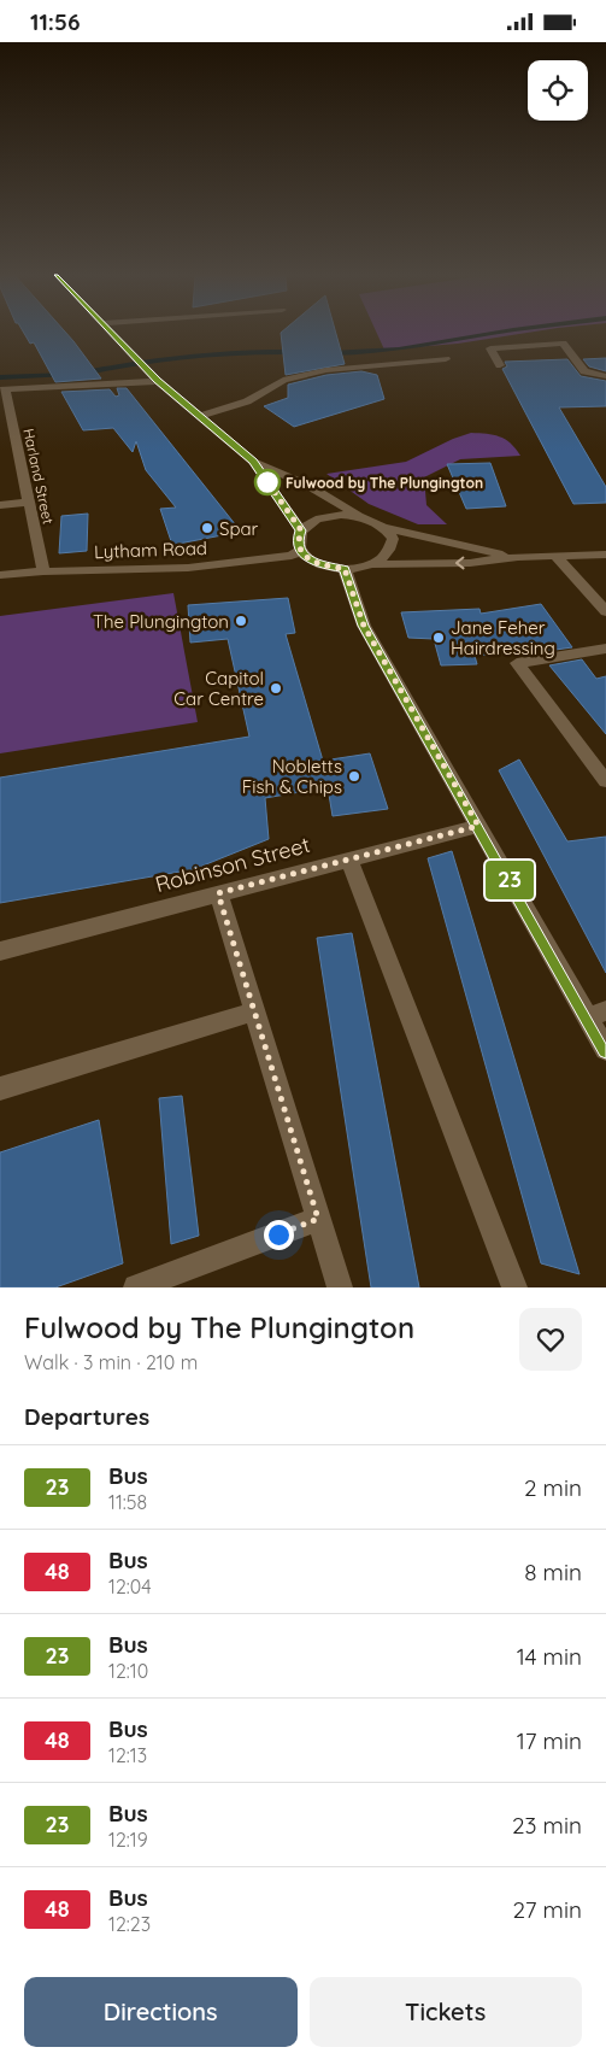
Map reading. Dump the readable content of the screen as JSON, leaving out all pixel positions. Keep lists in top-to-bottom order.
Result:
{
  "streets": {
    "street": ["Harland Street", "Lytham Road", "Robinson Street"]
  },
  "crossings": [
    ["Harland Street", "Lytham Road"]
  ],
  "places": [
    "Fulwood by The Plungington",
    "Spar",
    "The Plungington",
    "Jane Feher Hairdressing",
    "Capitol Car Centre",
    "Nobletts Fish & Chips"
  ],
  "lines": ["bus line 23"],
  "page": {
    "status": "11:56",
    "on_map": "23",
    "heading": [
      ["Fulwood by The Plungington", "Walk · 3 min · 210 m"],
      "Departures"
    ],
    "list": [
      {
        "mark": "23",
        "name": "Bus",
        "note": "11:58",
        "value": "2 min"
      },
      {
        "mark": "48",
        "name": "Bus",
        "note": "12:04",
        "value": "8 min"
      },
      {
        "mark": "23",
        "name": "Bus",
        "note": "12:10",
        "value": "14 min"
      },
      {
        "mark": "48",
        "name": "Bus",
        "note": "12:13",
        "value": "17 min"
      },
      {
        "mark": "23",
        "name": "Bus",
        "note": "12:19",
        "value": "23 min"
      },
      {
        "mark": "48",
        "name": "Bus",
        "note": "12:23",
        "value": "27 min"
      }
    ],
    "buttons": ["Directions", "Tickets"]
  }
}
